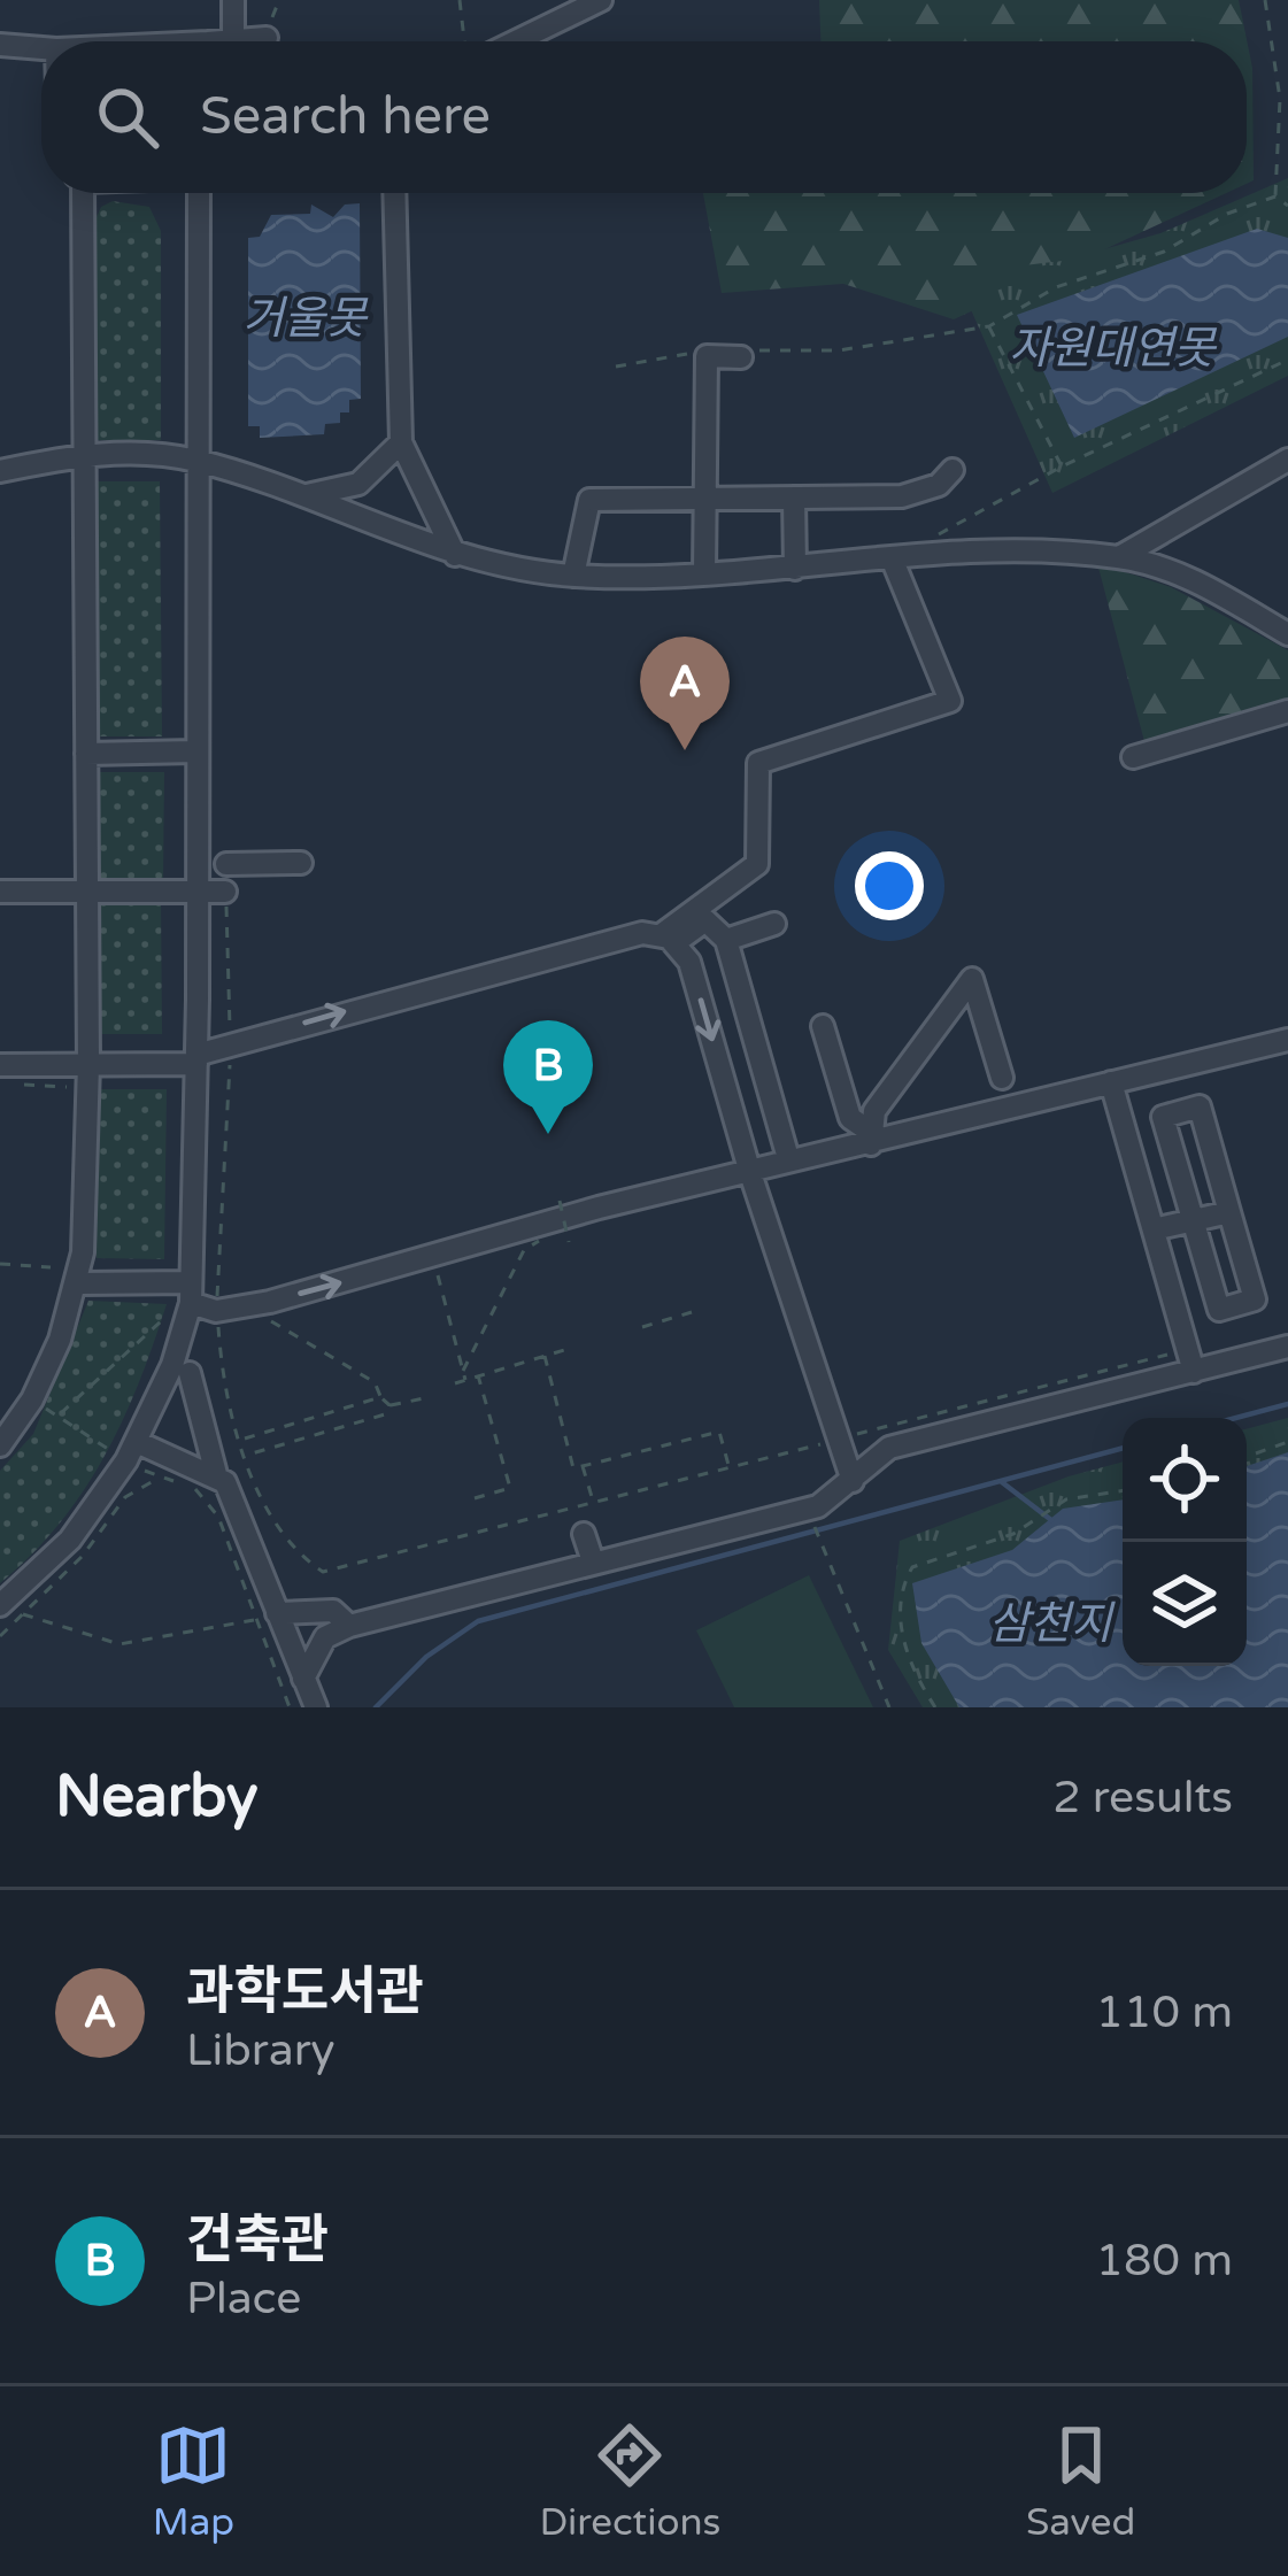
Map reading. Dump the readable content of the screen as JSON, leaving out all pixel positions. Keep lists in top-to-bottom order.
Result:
{
  "water": ["거울못", "자원대연못", "삼천지"],
  "page": {
    "search": "Search here",
    "pins": ["A", "B"],
    "heading": ["Nearby", "2 results"],
    "list": [
      {
        "mark": "A",
        "name": "과학도서관",
        "note": "Library",
        "value": "110 m"
      },
      {
        "mark": "B",
        "name": "건축관",
        "note": "Place",
        "value": "180 m"
      }
    ],
    "nav": ["Map", "Directions", "Saved"]
  }
}
